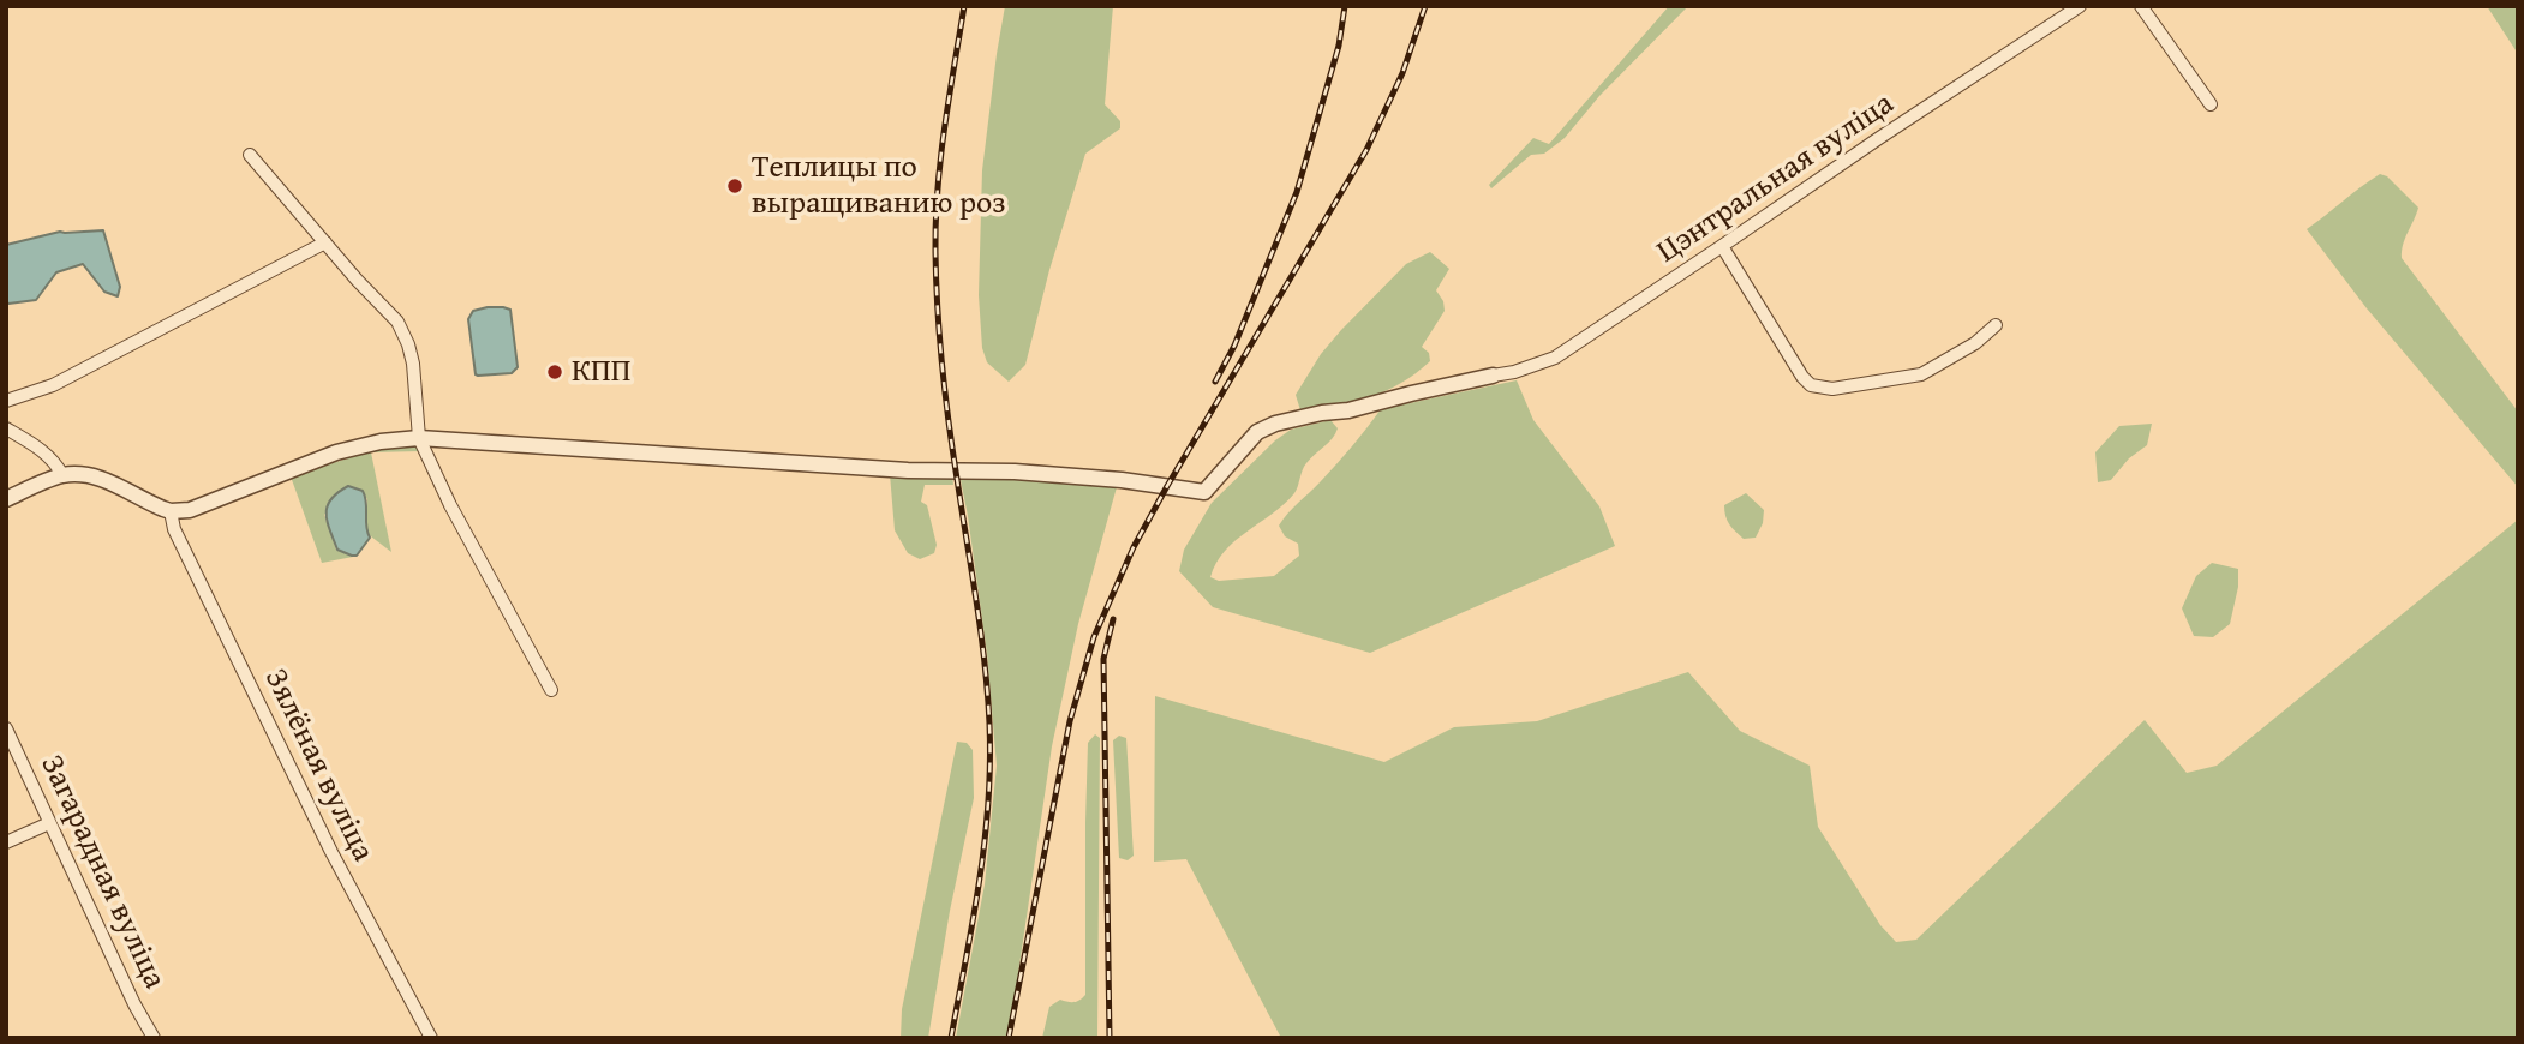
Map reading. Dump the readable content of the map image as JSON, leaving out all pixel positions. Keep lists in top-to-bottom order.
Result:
{
  "streets": {
    "street": ["Цэнтральная вуліца", "Зялёная вуліца", "Загарадная вуліца"]
  },
  "places": ["Теплицы по выращиванию роз", "КПП"]
}
